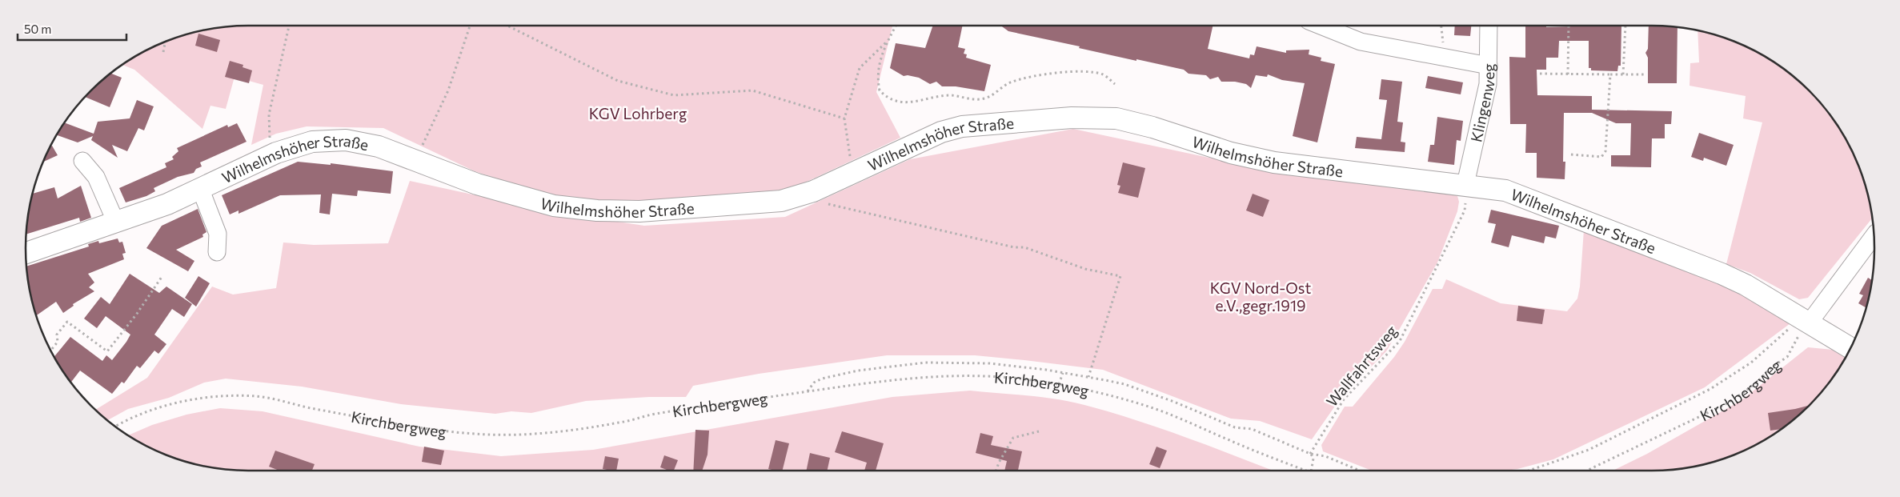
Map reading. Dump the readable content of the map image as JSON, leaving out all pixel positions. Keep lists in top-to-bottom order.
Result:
{
  "streets": {
    "main road": ["Wilhelmshöher Straße"],
    "street": ["Klingenweg"],
    "path": ["Wallfahrtsweg", "Kirchbergweg"]
  },
  "crossings": [
    ["Klingenweg", "Wilhelmshöher Straße"],
    ["Klingenweg", "Wallfahrtsweg"],
    ["Wilhelmshöher Straße", "Wallfahrtsweg"],
    ["Wilhelmshöher Straße", "Kirchbergweg"]
  ],
  "parks": ["KGV Lohrberg", "KGV Nord-Ost e.V.,gegr.1919"],
  "scale_bar": "50 m"
}
